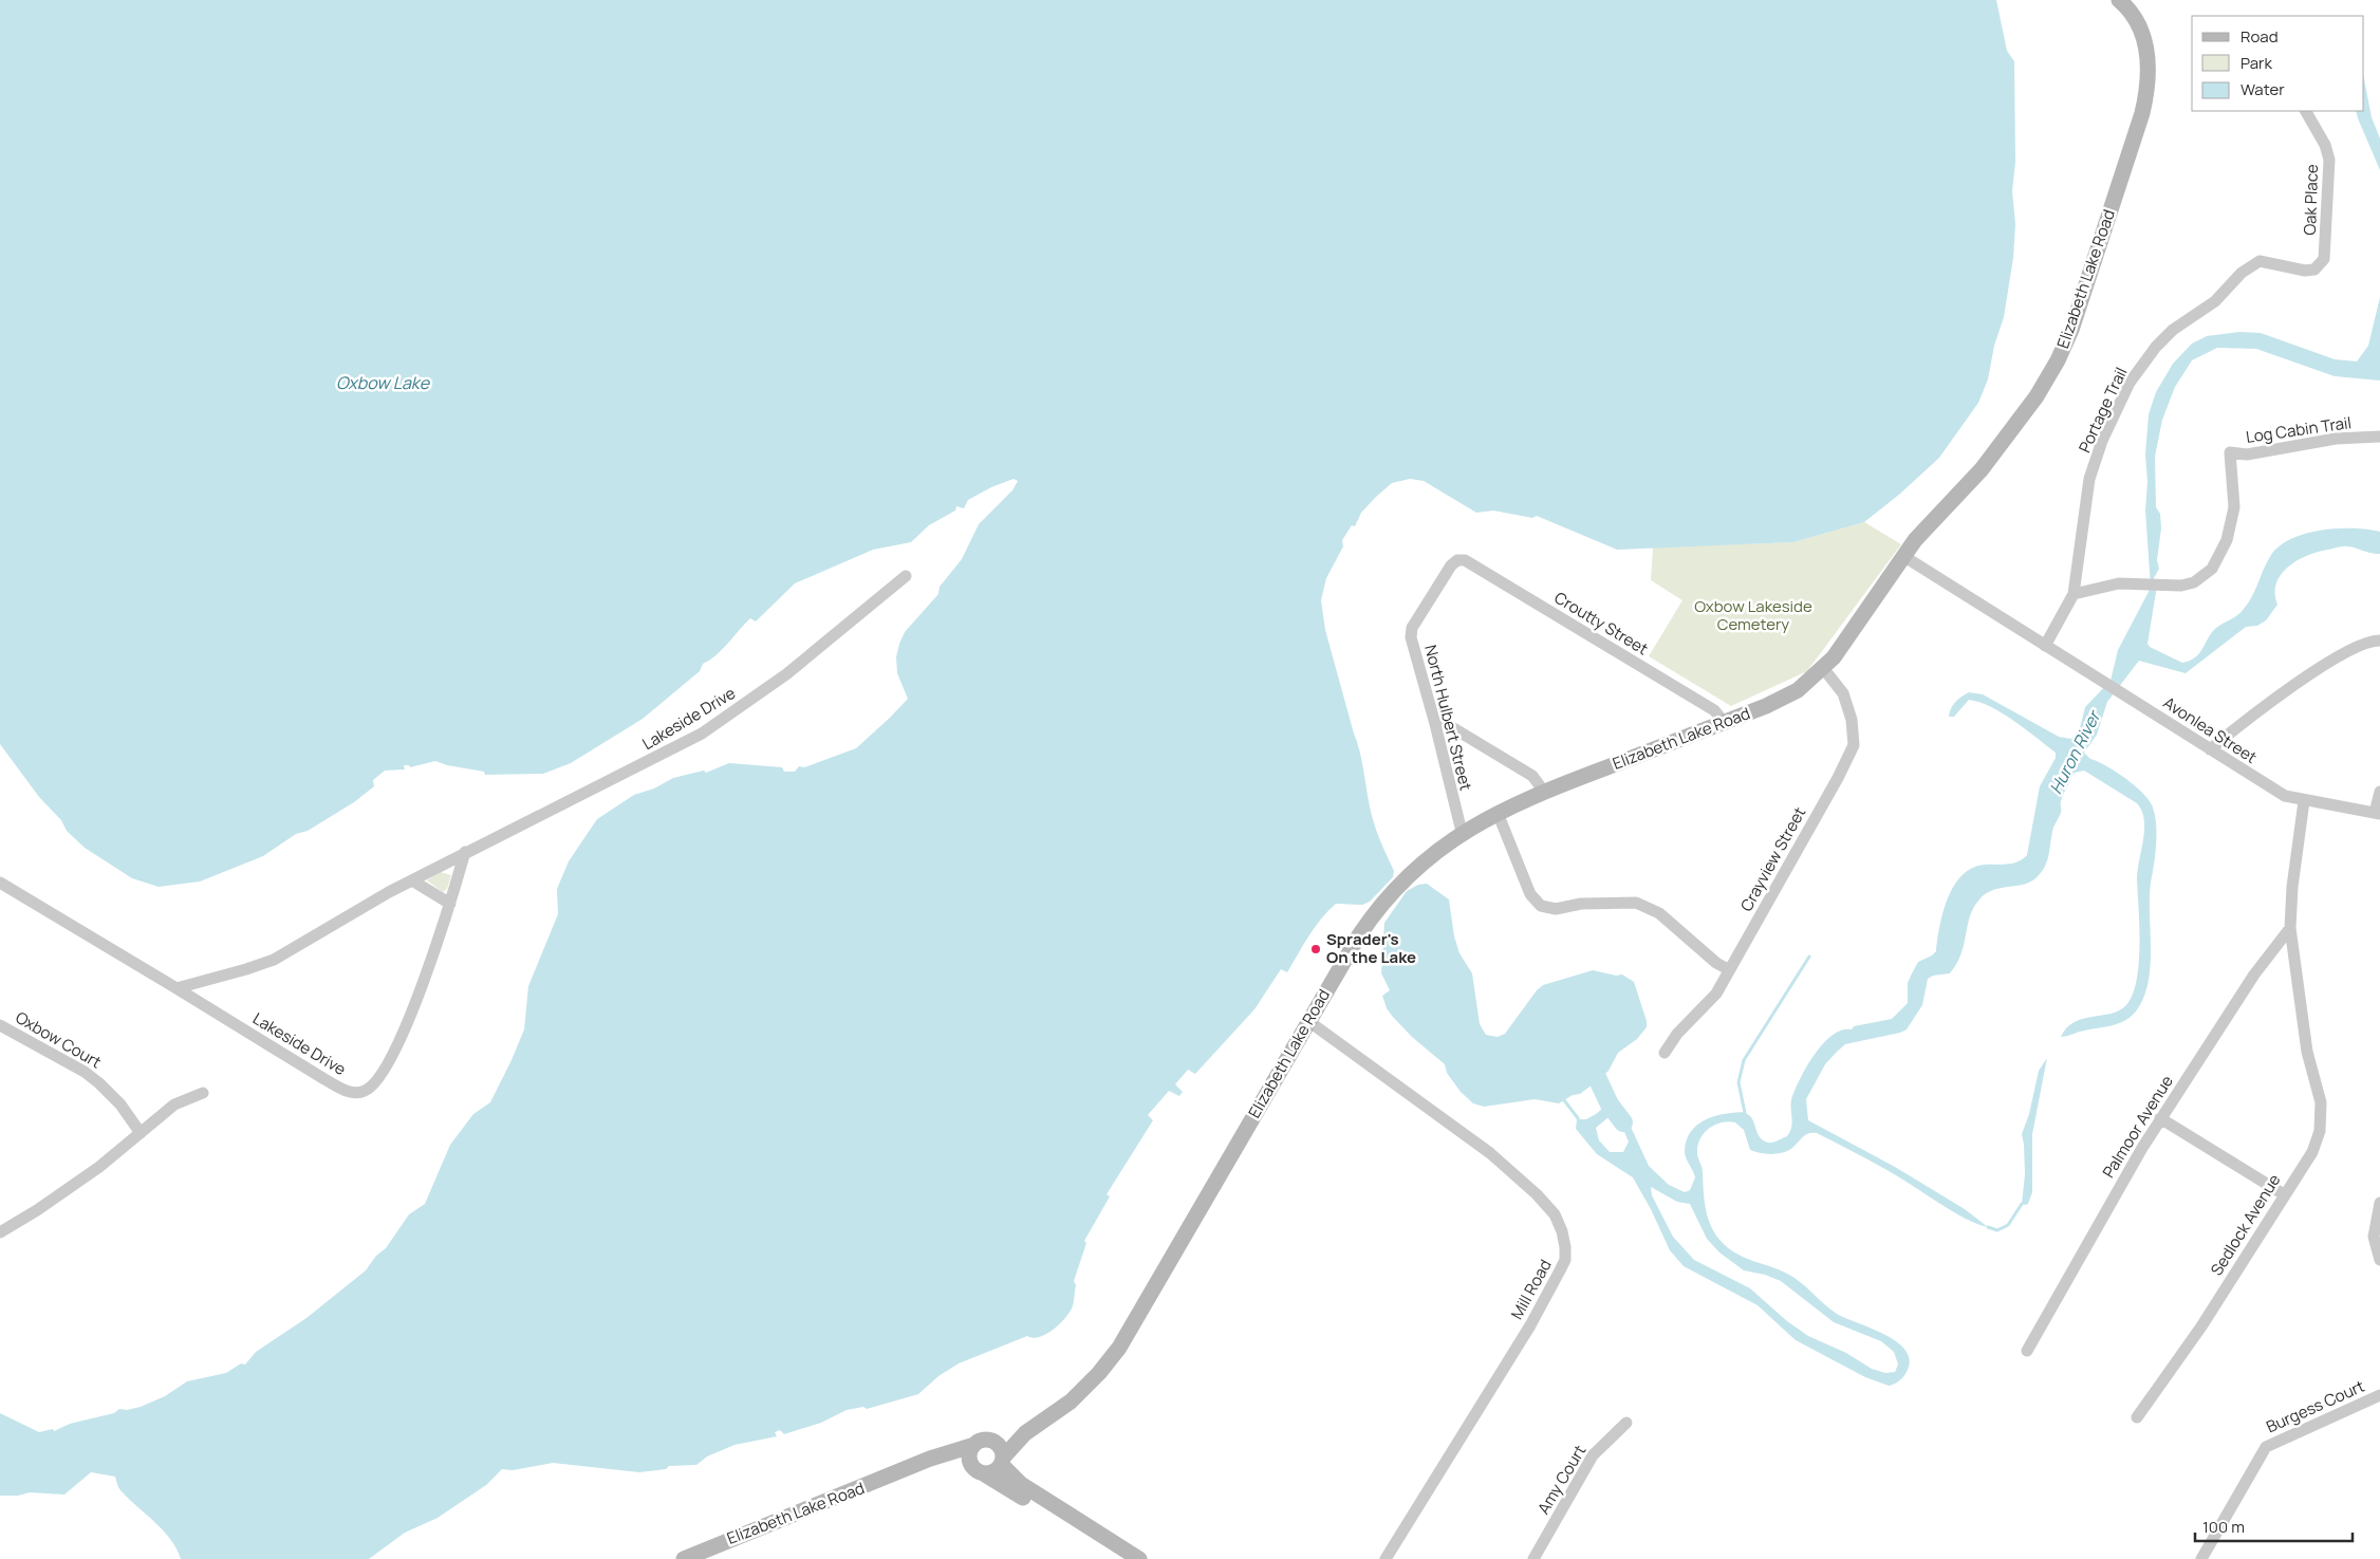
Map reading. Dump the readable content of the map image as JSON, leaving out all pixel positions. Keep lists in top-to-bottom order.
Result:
{
  "streets": {
    "street": [
      "Oak Place",
      "Elizabeth Lake Road",
      "Portage Trail",
      "Log Cabin Trail",
      "Croutty Street",
      "North Hulbert Street",
      "Lakeside Drive",
      "Avonlea Street",
      "Crayview Street",
      "Oxbow Court",
      "Palmoor Avenue",
      "Sedlock Avenue",
      "Mill Road",
      "Burgess Court",
      "Amy Court"
    ]
  },
  "crossings": [
    ["Oak Place", "Portage Trail"],
    ["Elizabeth Lake Road", "Croutty Street"],
    ["Elizabeth Lake Road", "North Hulbert Street"],
    ["Elizabeth Lake Road", "Avonlea Street"],
    ["Elizabeth Lake Road", "Crayview Street"],
    ["Elizabeth Lake Road", "Mill Road"],
    ["Portage Trail", "Log Cabin Trail"],
    ["Croutty Street", "North Hulbert Street"],
    ["Palmoor Avenue", "Sedlock Avenue"]
  ],
  "water": ["Oxbow Lake", "Huron River"],
  "parks": ["Oxbow Lakeside Cemetery"],
  "places": ["Sprader's On the Lake"],
  "legend": ["Road", "Park", "Water"],
  "scale_bar": "100 m"
}
